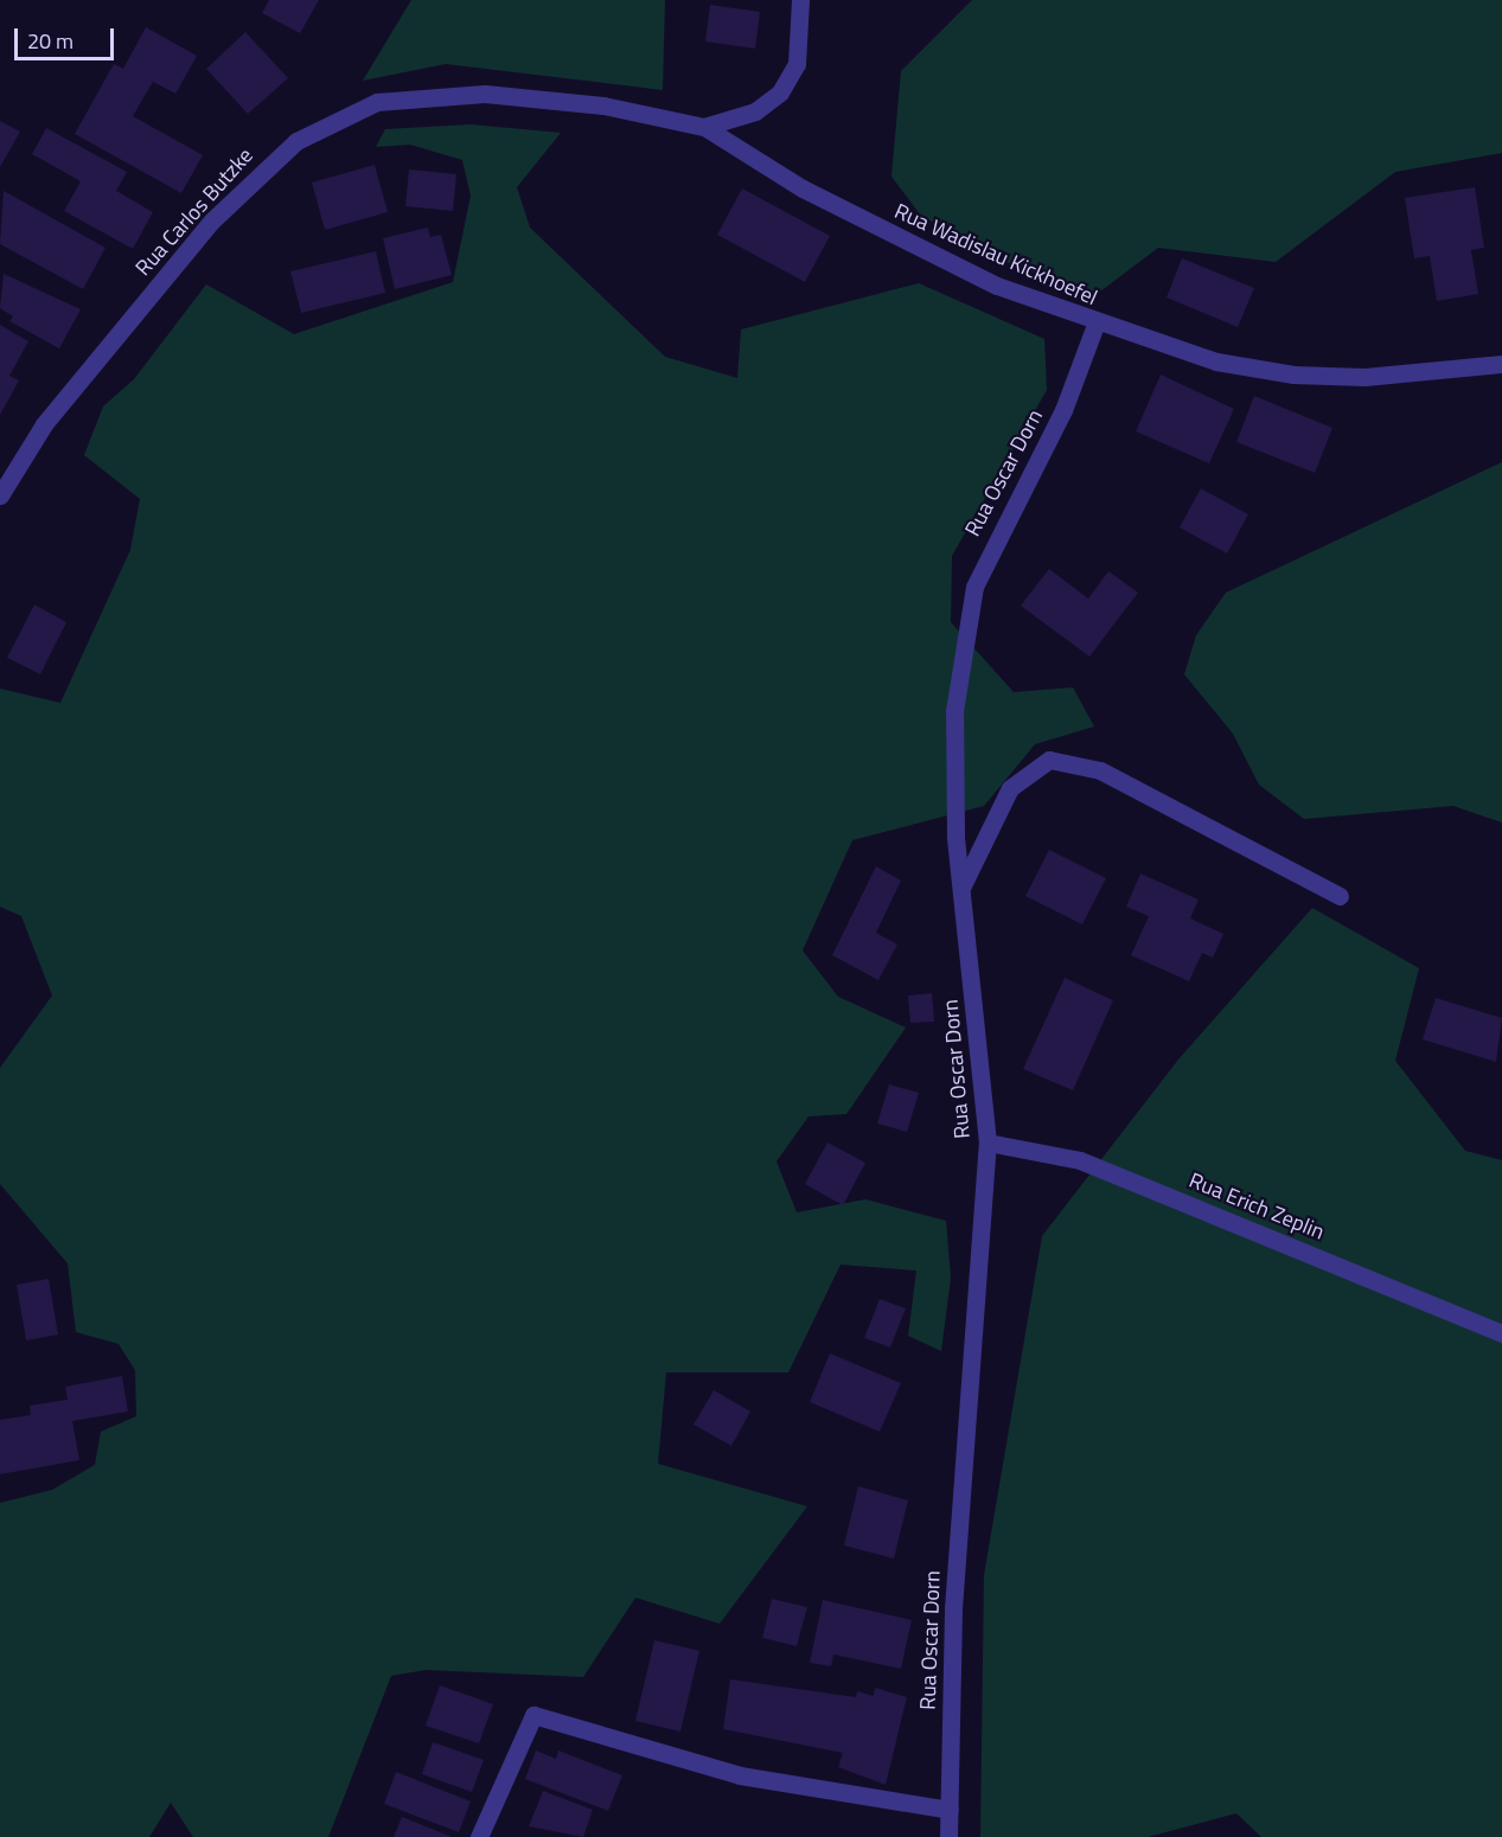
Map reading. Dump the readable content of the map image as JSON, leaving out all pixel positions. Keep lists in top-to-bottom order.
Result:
{
  "streets": {
    "street": [
      "Rua Carlos Butzke",
      "Rua Wadislau Kickhoefel",
      "Rua Oscar Dorn",
      "Rua Erich Zeplin"
    ]
  },
  "crossings": [
    ["Rua Carlos Butzke", "Rua Wadislau Kickhoefel"],
    ["Rua Wadislau Kickhoefel", "Rua Oscar Dorn"],
    ["Rua Oscar Dorn", "Rua Erich Zeplin"]
  ],
  "scale_bar": "20 m"
}
